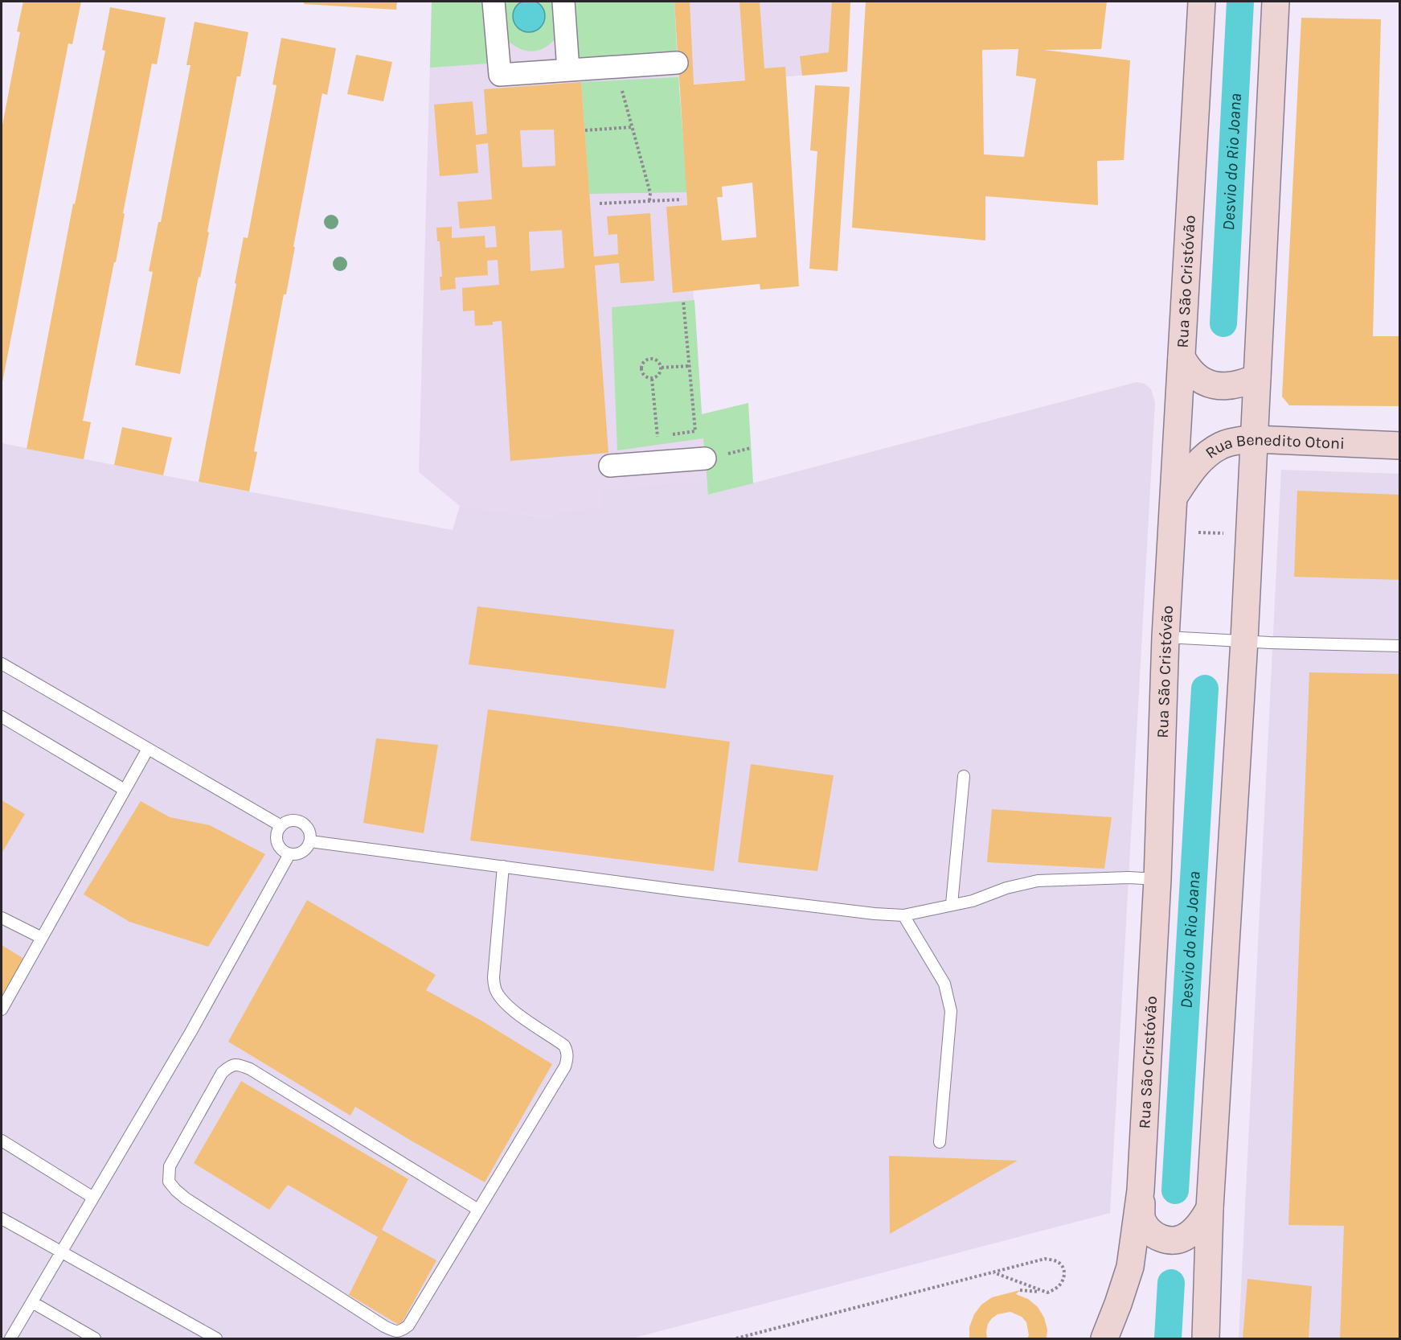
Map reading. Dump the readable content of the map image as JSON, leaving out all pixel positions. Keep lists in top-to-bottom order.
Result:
{
  "streets": {
    "street": ["Rua São Cristóvão", "Rua Benedito Otoni"]
  },
  "crossings": [
    ["Rua São Cristóvão", "Rua Benedito Otoni"]
  ],
  "water": ["Desvio do Rio Joana"]
}
